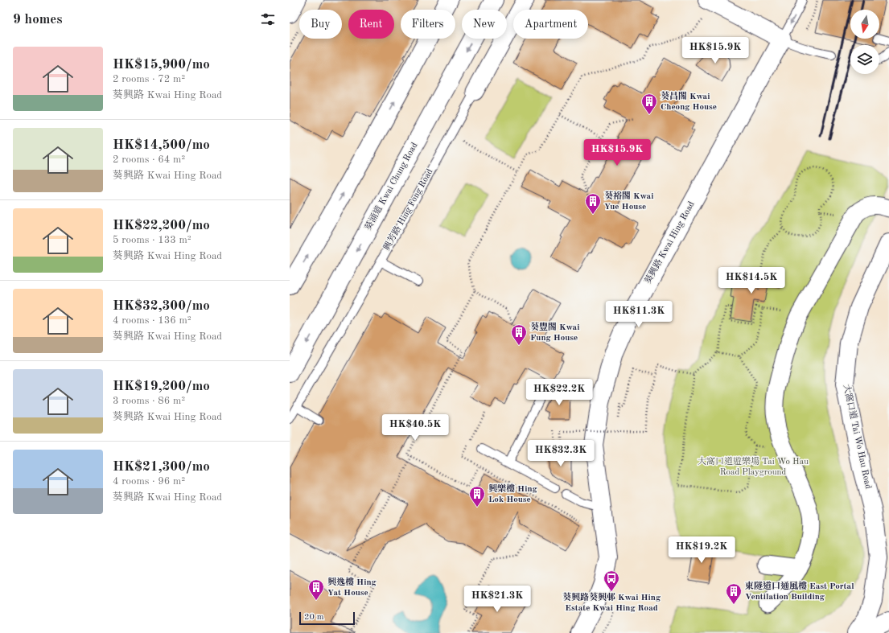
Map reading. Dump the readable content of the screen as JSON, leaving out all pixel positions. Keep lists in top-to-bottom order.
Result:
{
  "streets": {
    "main road": ["葵涌道 Kwai Chung Road", "葵興路 Kwai Hing Road", "大窩口道 Tai Wo Hau Road"],
    "street": ["興芳路 Hing Fong Road"]
  },
  "parks": ["大窩口道遊樂場 Tai Wo Hau Road Playground"],
  "places": {
    "building": [
      "葵昌閣 Kwai Cheong House",
      "葵裕閣 Kwai Yue House",
      "葵豐閣 Kwai Fung House",
      "興樂樓 Hing Lok House",
      "興逸樓 Hing Yat House",
      "東隧道口通風樓 East Portal Ventilation Building"
    ],
    "bus stop": ["葵興路葵興邨 Kwai Hing Estate Kwai Hing Road"]
  },
  "scale_bar": "20 m",
  "north": "bottom",
  "page": {
    "heading": "9 homes",
    "chip": [
      "Buy",
      "Rent",
      "Filters",
      "New",
      "Apartment"
    ],
    "price": [
      "HK$15.9K",
      "HK$15.9K",
      "HK$14.5K",
      "HK$11.3K",
      "HK$22.2K",
      "HK$40.5K",
      "HK$32.3K",
      "HK$19.2K",
      "HK$21.3K"
    ],
    "list": [
      {
        "name": "HK$15,900/mo",
        "note": "2 rooms · 72 m² · 葵興路 Kwai Hing Road"
      },
      {
        "name": "HK$14,500/mo",
        "note": "2 rooms · 64 m² · 葵興路 Kwai Hing Road"
      },
      {
        "name": "HK$22,200/mo",
        "note": "5 rooms · 133 m² · 葵興路 Kwai Hing Road"
      },
      {
        "name": "HK$32,300/mo",
        "note": "4 rooms · 136 m² · 葵興路 Kwai Hing Road"
      },
      {
        "name": "HK$19,200/mo",
        "note": "3 rooms · 86 m² · 葵興路 Kwai Hing Road"
      },
      {
        "name": "HK$21,300/mo",
        "note": "4 rooms · 96 m² · 葵興路 Kwai Hing Road"
      }
    ],
    "scale": "20 m"
  }
}
